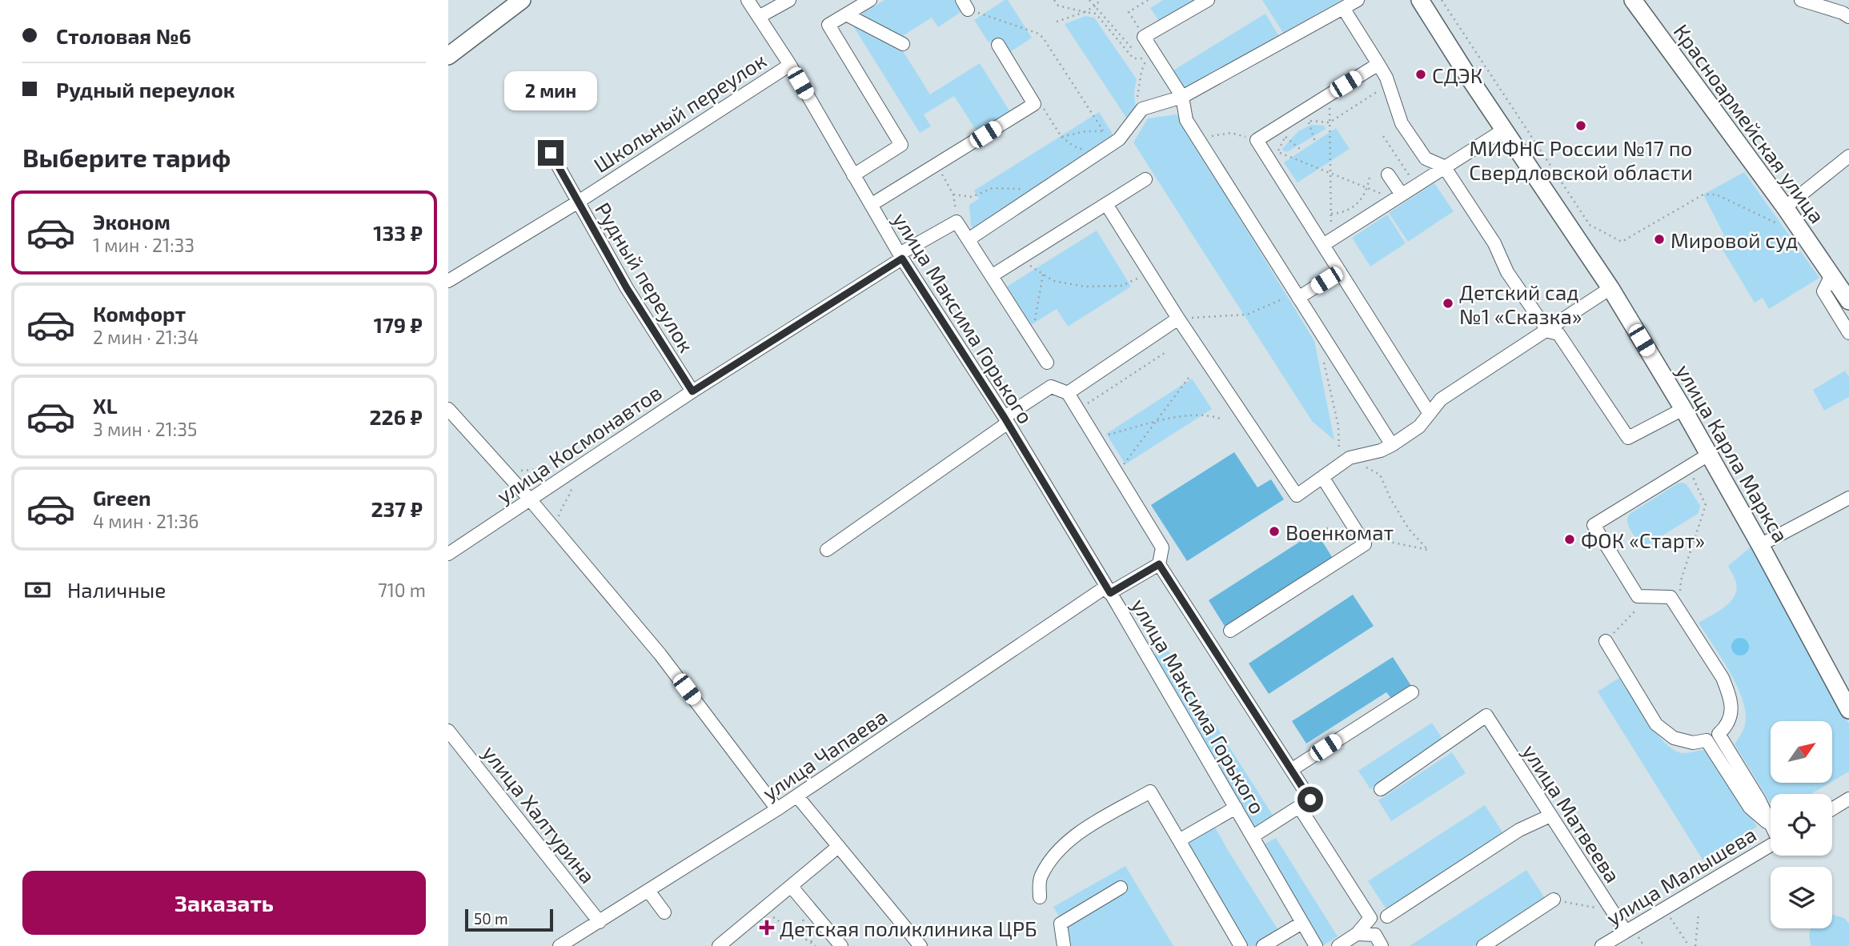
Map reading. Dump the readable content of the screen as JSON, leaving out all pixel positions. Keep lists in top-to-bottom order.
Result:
{
  "streets": {
    "main road": ["Красноармейская улица", "улица Карла Маркса"],
    "street": [
      "Школьный переулок",
      "Рудный переулок",
      "улица Максима Горького",
      "улица Космонавтов",
      "улица Чапаева",
      "улица Матвеева",
      "улица Халтурина",
      "улица Малышева"
    ]
  },
  "crossings": [
    ["Школьный переулок", "Рудный переулок"],
    ["Школьный переулок", "улица Максима Горького"],
    ["Рудный переулок", "улица Космонавтов"],
    ["улица Максима Горького", "улица Космонавтов"],
    ["улица Максима Горького", "улица Чапаева"],
    ["улица Чапаева", "улица Халтурина"],
    ["улица Матвеева", "улица Малышева"]
  ],
  "places": {
    "other": [
      "СДЭК",
      "МИФНС России №17 по Свердловской области",
      "Мировой суд",
      "Детский сад №1 «Сказка»",
      "Военкомат",
      "ФОК «Старт»"
    ],
    "health": ["Детская поликлиника ЦРБ"]
  },
  "scale_bar": "50 m",
  "north": "top right",
  "page": {
    "banner": ["Столовая №6", "Рудный переулок"],
    "bubble": "2 мин",
    "heading": "Выберите тариф",
    "list": [
      {
        "name": "Эконом",
        "note": "1 мин · 21:33",
        "value": "133 ₽"
      },
      {
        "name": "Комфорт",
        "note": "2 мин · 21:34",
        "value": "179 ₽"
      },
      {
        "name": "XL",
        "note": "3 мин · 21:35",
        "value": "226 ₽"
      },
      {
        "name": "Green",
        "note": "4 мин · 21:36",
        "value": "237 ₽"
      }
    ],
    "pay": ["Наличные", "710 m"],
    "buttons": "Заказать",
    "scale": "50 m"
  }
}
